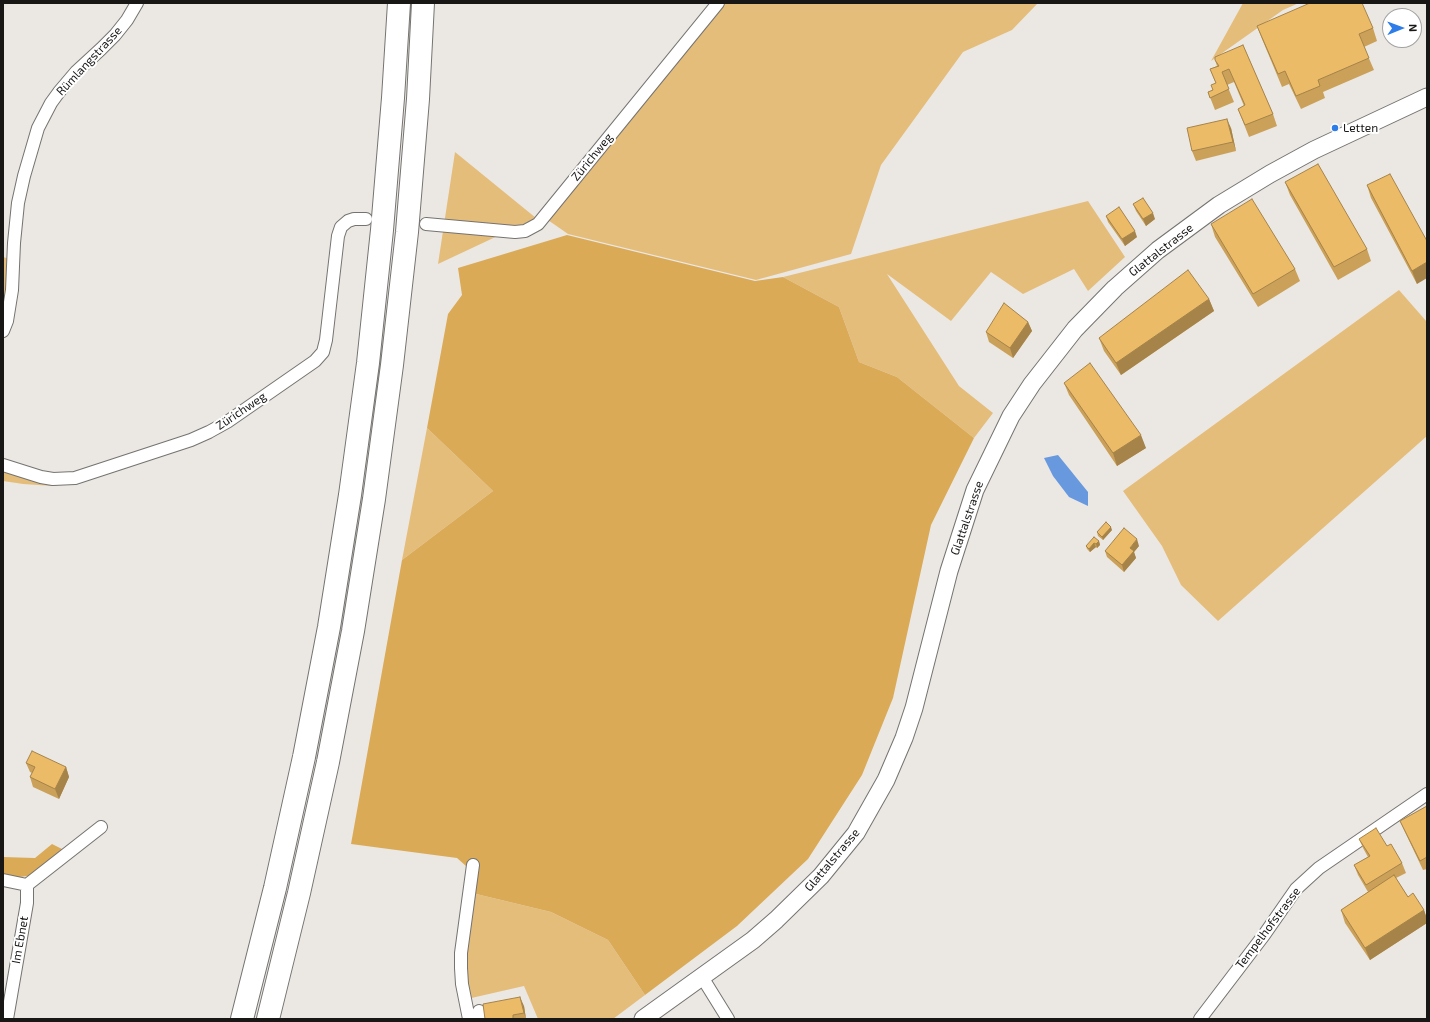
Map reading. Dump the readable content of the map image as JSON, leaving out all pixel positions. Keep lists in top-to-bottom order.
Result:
{
  "streets": {
    "street": [
      "Rümlangstrasse",
      "Zürichweg",
      "Glattalstrasse",
      "Tempelhofstrasse",
      "Im Ebnet"
    ]
  },
  "places": ["Letten"],
  "north": "right"
}
